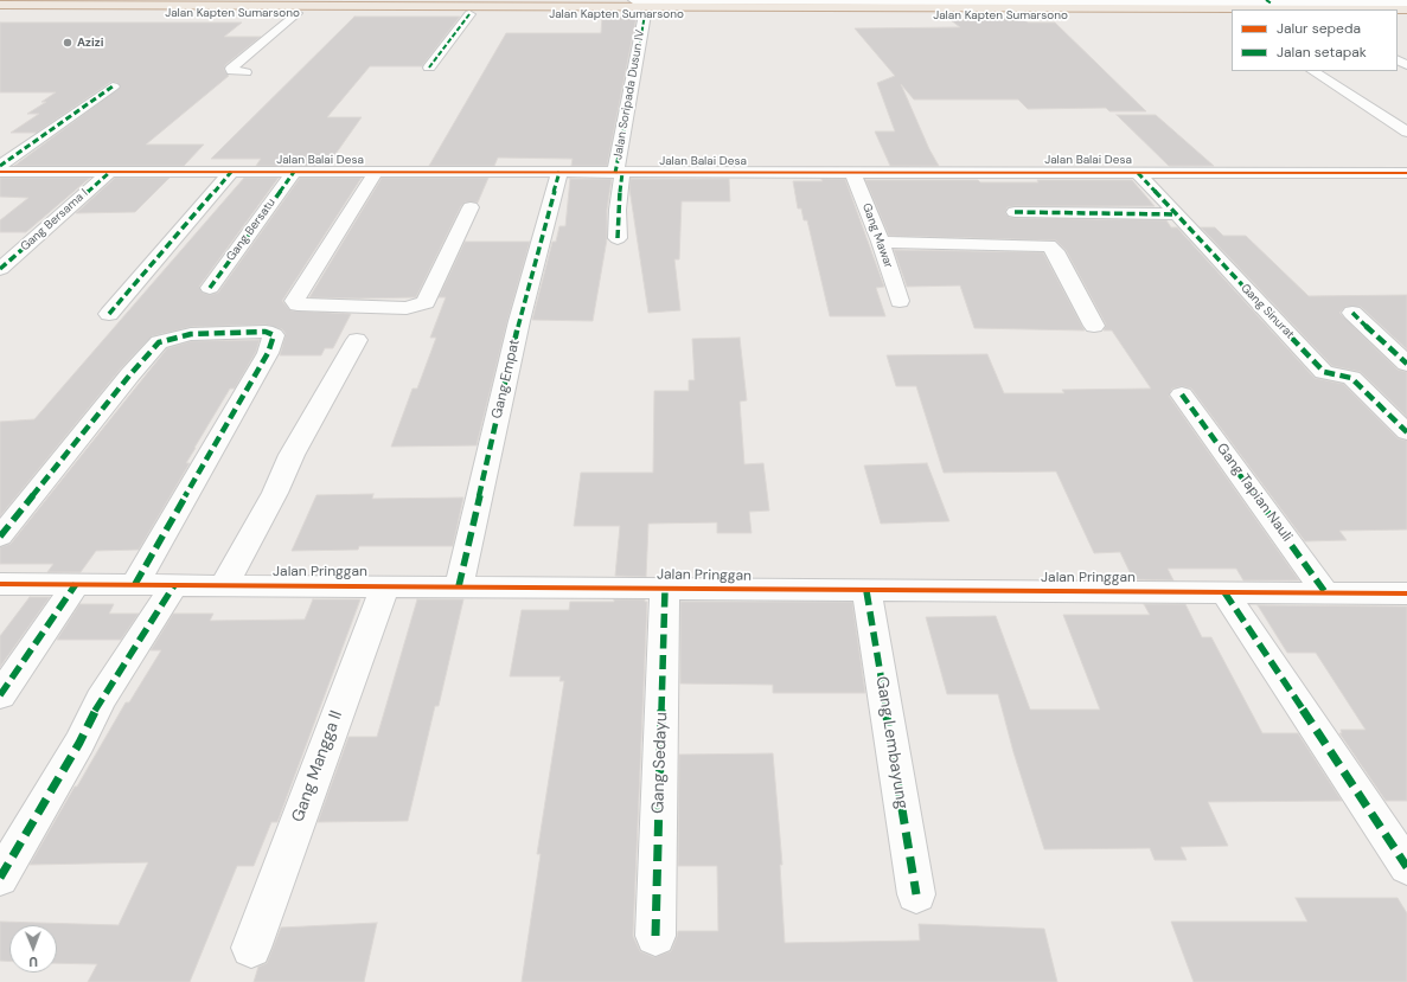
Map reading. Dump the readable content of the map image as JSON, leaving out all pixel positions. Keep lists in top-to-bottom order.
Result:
{
  "streets": {
    "highway": ["Jalan Kapten Sumarsono"],
    "street": [
      "Jalan Soripada Dusun IV",
      "Jalan Balai Desa",
      "Gang Bersama I",
      "Gang Bersatu",
      "Gang Mawar",
      "Gang Sinurat",
      "Gang Empat",
      "Gang Tapian Nauli",
      "Jalan Pringgan",
      "Gang Lembayung",
      "Gang Sedayu",
      "Gang Mangga II"
    ]
  },
  "crossings": [
    ["Jalan Kapten Sumarsono", "Jalan Soripada Dusun IV"],
    ["Jalan Soripada Dusun IV", "Jalan Balai Desa"],
    ["Jalan Balai Desa", "Gang Bersama I"],
    ["Jalan Balai Desa", "Gang Bersatu"],
    ["Jalan Balai Desa", "Gang Mawar"],
    ["Jalan Balai Desa", "Gang Sinurat"],
    ["Jalan Balai Desa", "Gang Empat"],
    ["Gang Empat", "Jalan Pringgan"],
    ["Gang Tapian Nauli", "Jalan Pringgan"],
    ["Jalan Pringgan", "Gang Lembayung"],
    ["Jalan Pringgan", "Gang Sedayu"],
    ["Jalan Pringgan", "Gang Mangga II"]
  ],
  "places": ["Azizi"],
  "legend": ["Jalur sepeda", "Jalan setapak"],
  "north": "bottom"
}
